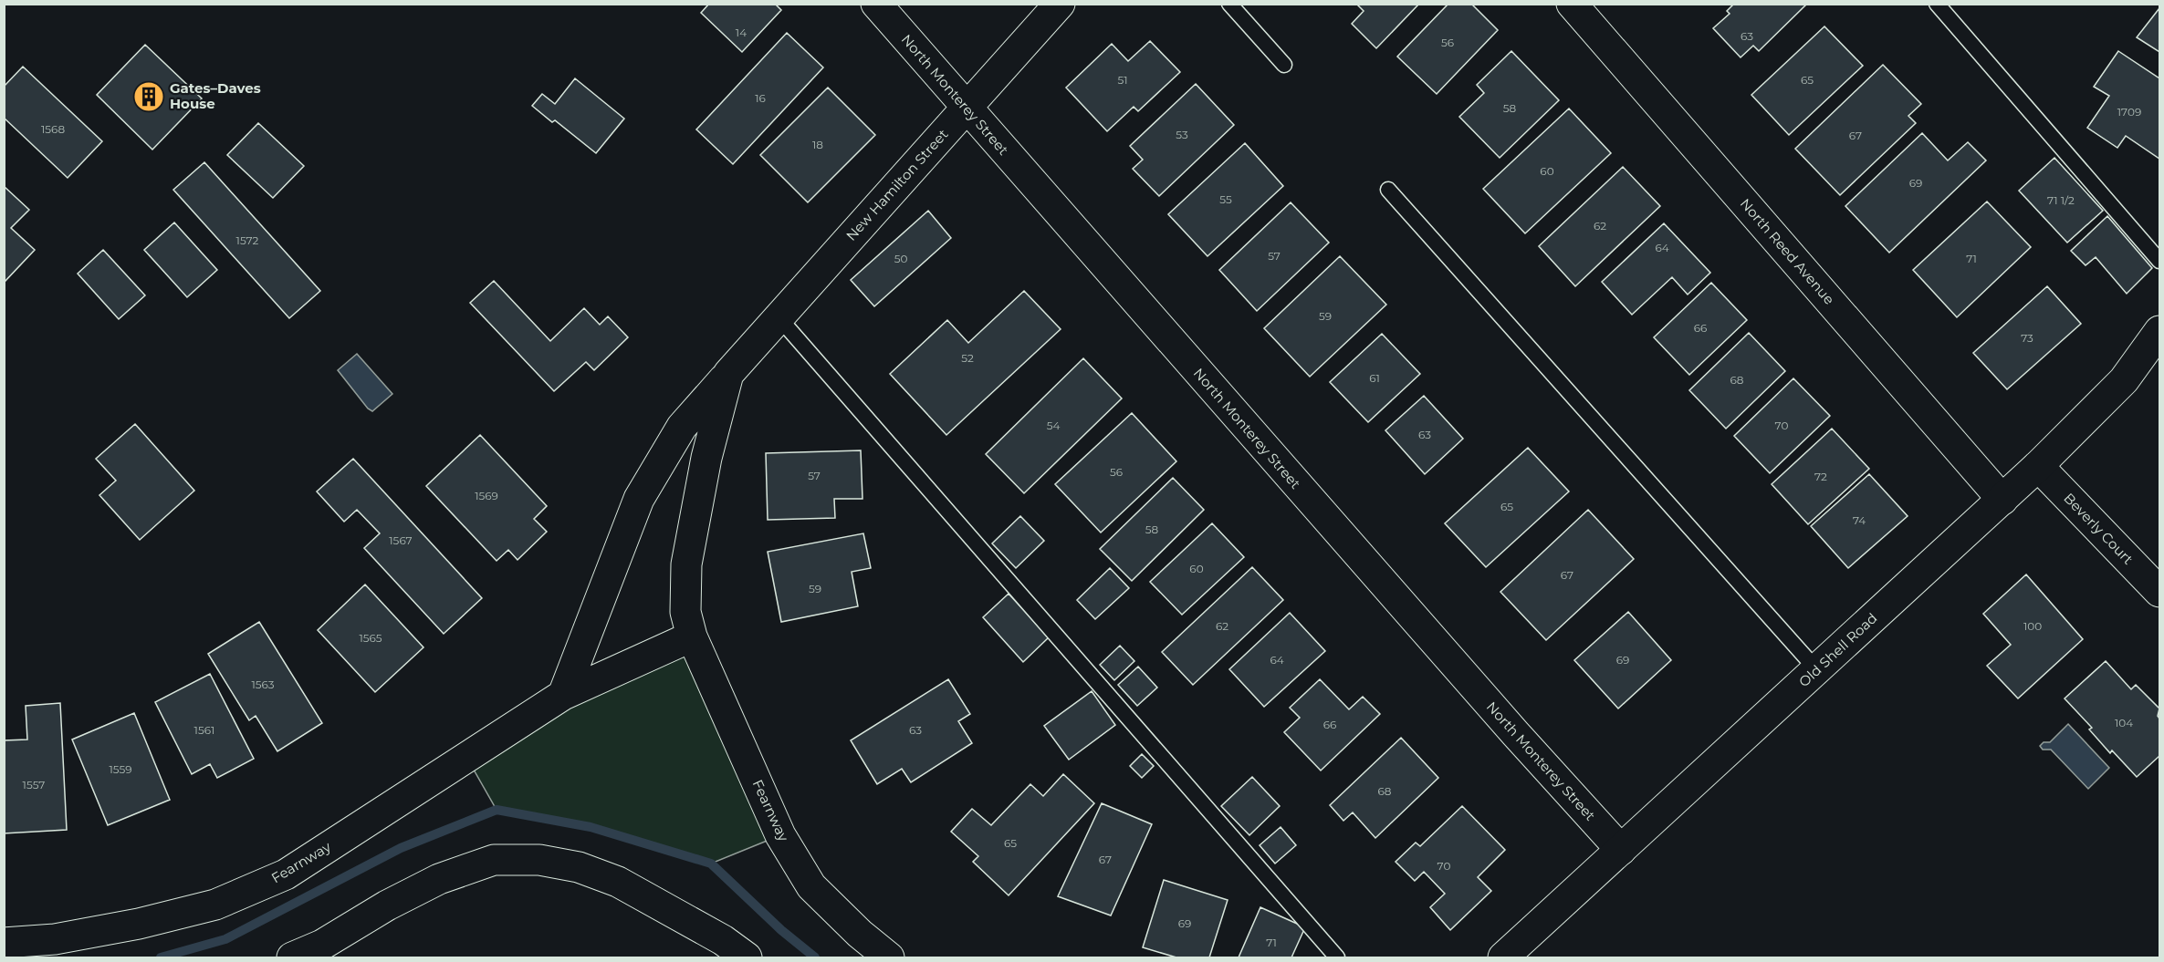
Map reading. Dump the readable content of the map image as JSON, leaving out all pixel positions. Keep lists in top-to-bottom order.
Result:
{
  "streets": {
    "street": [
      "North Monterey Street",
      "New Hamilton Street",
      "North Reed Avenue",
      "Beverly Court",
      "Old Shell Road",
      "Fearnway"
    ]
  },
  "crossings": [
    ["North Monterey Street", "New Hamilton Street"],
    ["North Monterey Street", "Old Shell Road"],
    ["New Hamilton Street", "Fearnway"],
    ["North Reed Avenue", "Old Shell Road"],
    ["Beverly Court", "Old Shell Road"]
  ],
  "places": {
    "building": ["Gates–Daves House"]
  },
  "house_numbers": [
    "14",
    "63",
    "56",
    "51",
    "65",
    "16",
    "58",
    "1709",
    "1568",
    "53",
    "67",
    "18",
    "60",
    "69",
    "55",
    "71 1/2",
    "62",
    "1572",
    "64",
    "57",
    "50",
    "71",
    "59",
    "66",
    "73",
    "52",
    "61",
    "68",
    "54",
    "70",
    "63",
    "56",
    "57",
    "72",
    "1569",
    "65",
    "74",
    "58",
    "1567",
    "60",
    "67",
    "59",
    "62",
    "100",
    "1565",
    "64",
    "69",
    "1563",
    "104",
    "66",
    "1561",
    "63",
    "1559",
    "1557",
    "68",
    "65",
    "67",
    "70",
    "69",
    "71"
  ]
}
